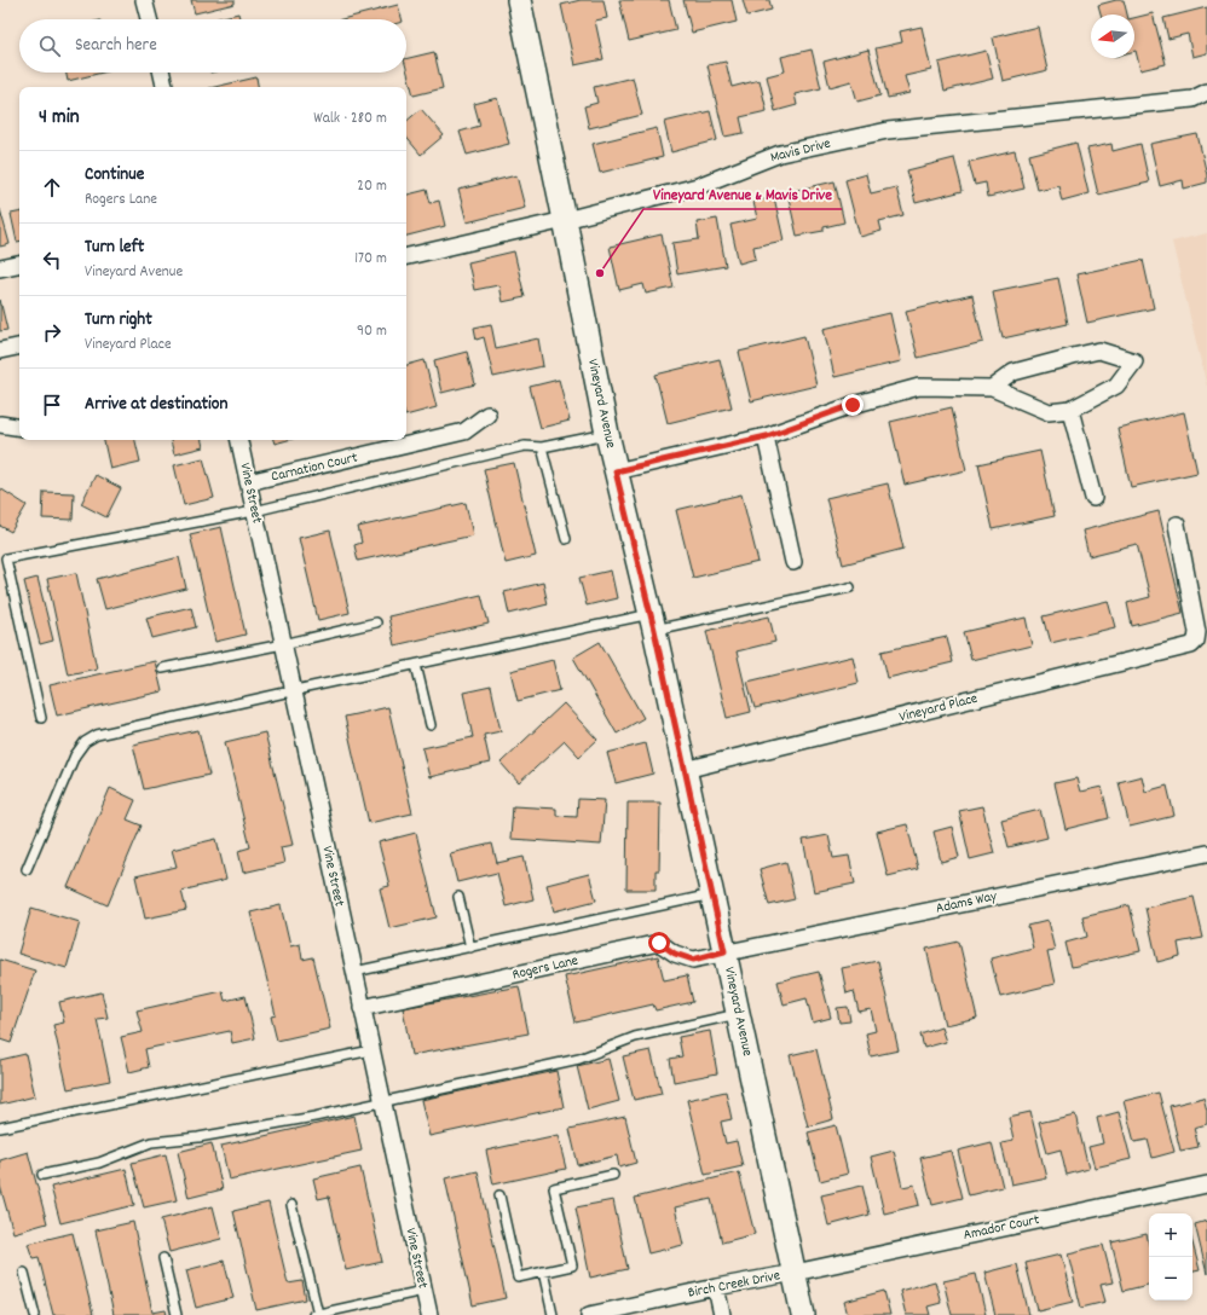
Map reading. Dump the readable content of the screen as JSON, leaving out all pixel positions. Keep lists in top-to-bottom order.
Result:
{
  "streets": {
    "street": [
      "Mavis Drive",
      "Vineyard Avenue",
      "Carnation Court",
      "Vine Street",
      "Vineyard Place",
      "Adams Way",
      "Rogers Lane",
      "Amador Court",
      "Birch Creek Drive"
    ]
  },
  "crossings": [
    ["Mavis Drive", "Vineyard Avenue"],
    ["Vineyard Avenue", "Vineyard Place"],
    ["Vineyard Avenue", "Adams Way"],
    ["Vineyard Avenue", "Rogers Lane"],
    ["Vineyard Avenue", "Amador Court"],
    ["Vineyard Avenue", "Birch Creek Drive"],
    ["Carnation Court", "Vine Street"],
    ["Vine Street", "Rogers Lane"],
    ["Adams Way", "Rogers Lane"],
    ["Amador Court", "Birch Creek Drive"]
  ],
  "places": ["Vineyard Avenue & Mavis Drive"],
  "north": "left",
  "page": {
    "search": "Search here",
    "heading": ["4 min", "Walk · 280 m"],
    "list": [
      ["Continue", "Rogers Lane", "20 m"],
      ["Turn left", "Vineyard Avenue", "170 m"],
      ["Turn right", "Vineyard Place", "90 m"],
      "Arrive at destination"
    ],
    "map_buttons": ["+", "−"]
  }
}
